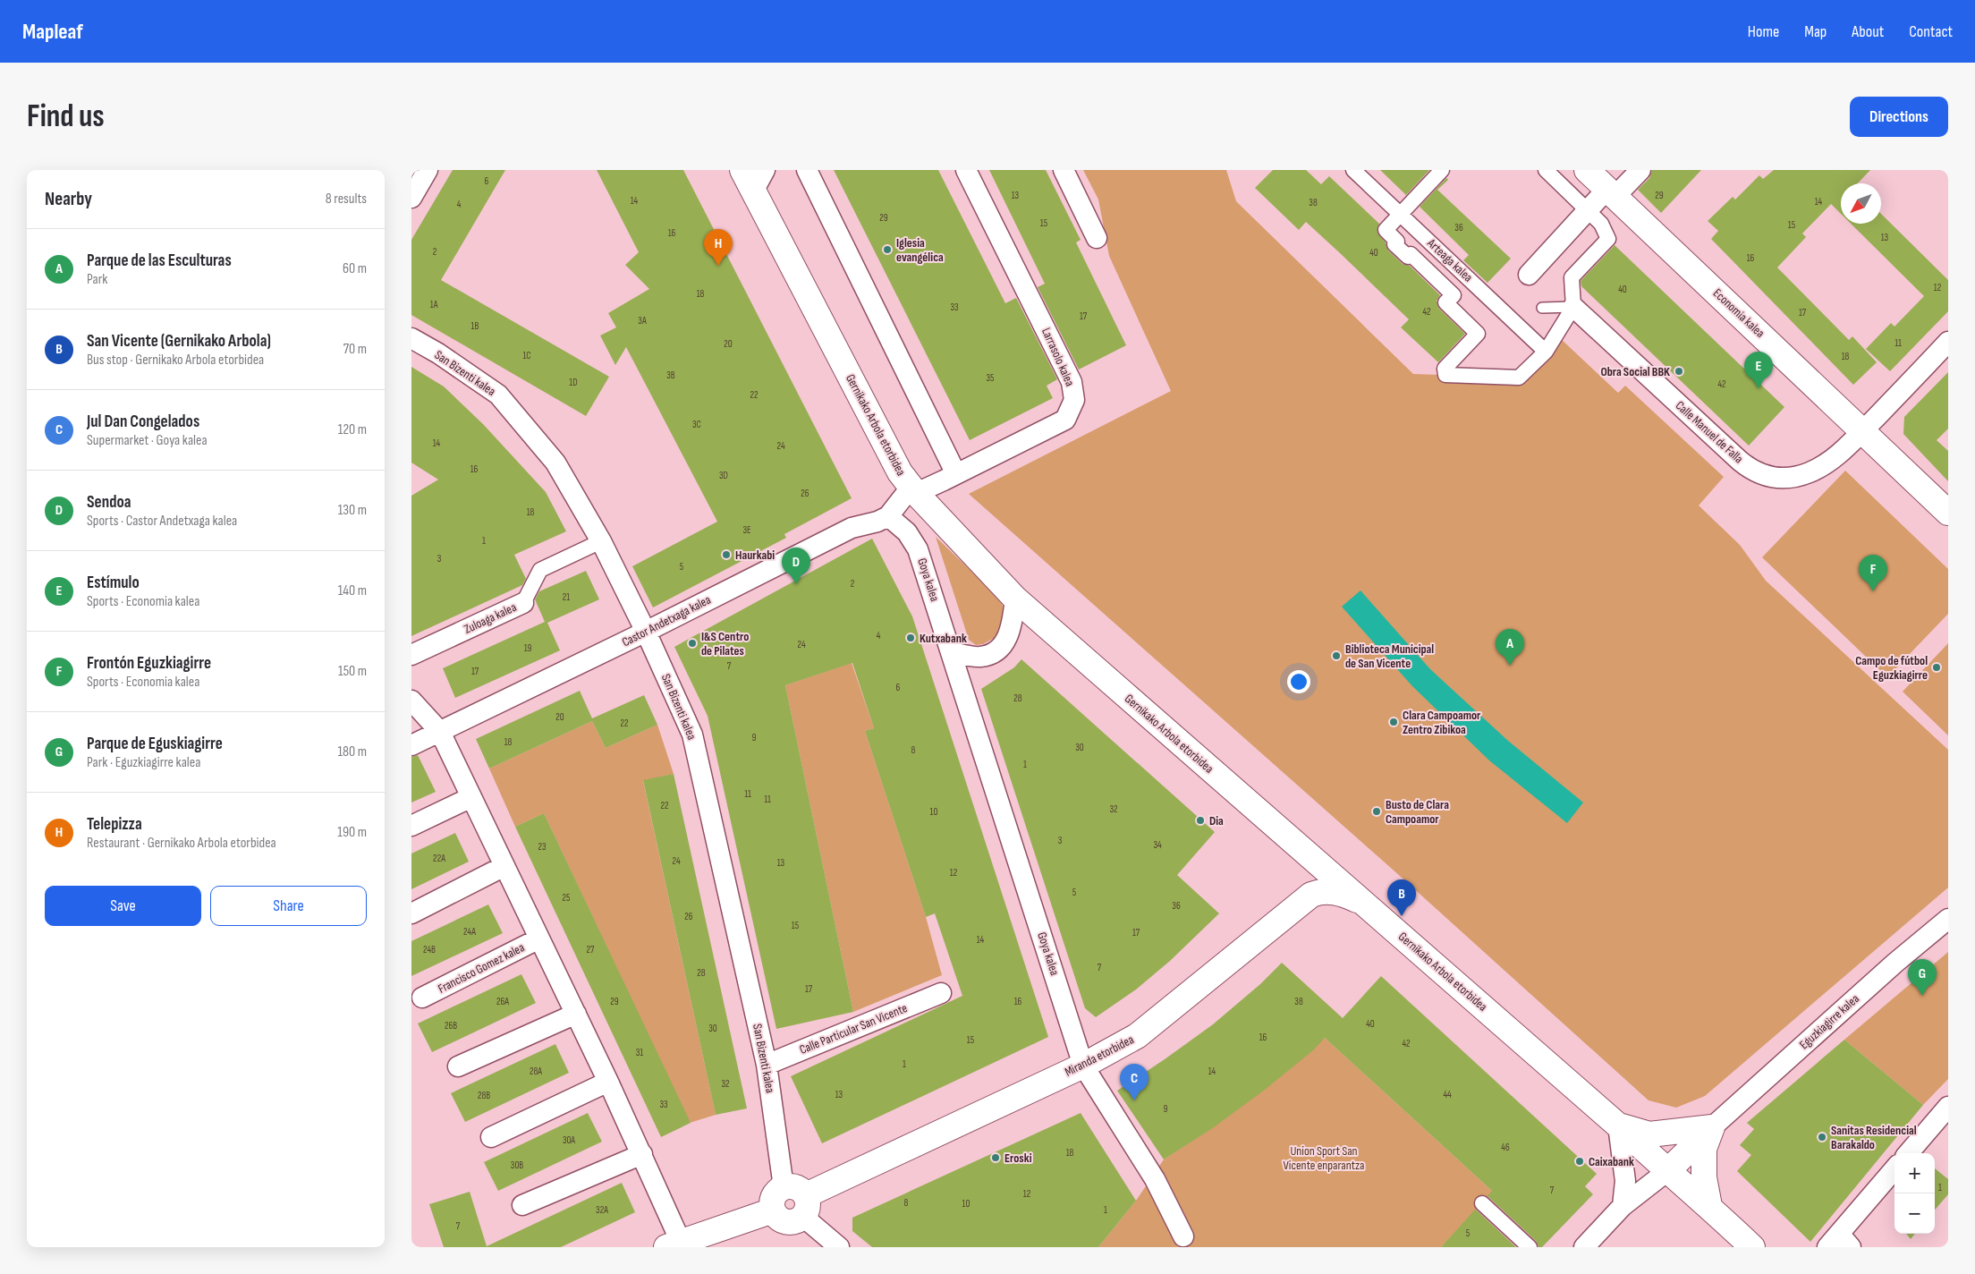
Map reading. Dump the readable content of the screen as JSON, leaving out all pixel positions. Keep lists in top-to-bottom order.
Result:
{
  "streets": {
    "street": [
      "Arteaga kalea",
      "Economia kalea",
      "Larrasolo kalea",
      "San Bizenti kalea",
      "Gernikako Arbola etorbidea",
      "Calle Manuel de Falla",
      "Goya kalea",
      "Zuloaga kalea",
      "Castor Andetxaga kalea",
      "Francisco Gomez kalea",
      "Eguzkiagirre kalea",
      "Calle Particular San Vicente",
      "Miranda etorbidea"
    ]
  },
  "crossings": [
    ["Economia kalea", "Calle Manuel de Falla"],
    ["Larrasolo kalea", "Gernikako Arbola etorbidea"],
    ["San Bizenti kalea", "Zuloaga kalea"],
    ["San Bizenti kalea", "Castor Andetxaga kalea"],
    ["San Bizenti kalea", "Calle Particular San Vicente"],
    ["San Bizenti kalea", "Miranda etorbidea"],
    ["Gernikako Arbola etorbidea", "Eguzkiagirre kalea"],
    ["Gernikako Arbola etorbidea", "Miranda etorbidea"],
    ["Goya kalea", "Castor Andetxaga kalea"],
    ["Goya kalea", "Miranda etorbidea"],
    ["Castor Andetxaga kalea", "Francisco Gomez kalea"]
  ],
  "parks": ["Union Sport San Vicente enparantza"],
  "places": [
    "Iglesia evangélica",
    "Obra Social BBK",
    "Haurkabi",
    "Kutxabank",
    "I&S Centro de Pilates",
    "Biblioteca Municipal de San Vicente",
    "Campo de fútbol Eguzkiagirre",
    "Clara Campoamor Zentro Zibikoa",
    "Busto de Clara Campoamor",
    "Dia",
    "Sanitas Residencial Barakaldo",
    "Eroski",
    "Caixabank"
  ],
  "house_numbers": [
    "6",
    "13",
    "29",
    "14",
    "14",
    "38",
    "4",
    "29",
    "15",
    "15",
    "36",
    "16",
    "13",
    "2",
    "40",
    "16",
    "12",
    "40",
    "18",
    "1A",
    "33",
    "42",
    "17",
    "17",
    "3A",
    "1B",
    "11",
    "20",
    "1C",
    "18",
    "3B",
    "35",
    "1D",
    "42",
    "22",
    "3C",
    "14",
    "24",
    "16",
    "3D",
    "26",
    "18",
    "3E",
    "1",
    "3",
    "5",
    "2",
    "21",
    "4",
    "24",
    "19",
    "7",
    "17",
    "6",
    "28",
    "20",
    "22",
    "9",
    "18",
    "30",
    "8",
    "1",
    "11",
    "11",
    "22",
    "32",
    "10",
    "3",
    "34",
    "23",
    "22A",
    "24",
    "13",
    "12",
    "5",
    "25",
    "36",
    "26",
    "15",
    "24A",
    "17",
    "14",
    "24B",
    "27",
    "7",
    "28",
    "17",
    "26A",
    "29",
    "16",
    "38",
    "40",
    "26B",
    "30",
    "16",
    "15",
    "42",
    "31",
    "1",
    "28A",
    "14",
    "32",
    "13",
    "44",
    "28B",
    "33",
    "9",
    "30A",
    "46",
    "18",
    "30B",
    "1",
    "7",
    "12",
    "8",
    "10",
    "32A",
    "1",
    "7",
    "5"
  ],
  "north": "bottom left",
  "page": {
    "header": "Mapleaf",
    "nav": [
      "Home",
      "Map",
      "About",
      "Contact"
    ],
    "buttons": [
      "Directions",
      ["Save", "Share"]
    ],
    "title": "Find us",
    "heading": ["Nearby", "8 results"],
    "list": [
      {
        "mark": "A",
        "name": "Parque de las Esculturas",
        "note": "Park",
        "value": "60 m"
      },
      {
        "mark": "B",
        "name": "San Vicente (Gernikako Arbola)",
        "note": "Bus stop · Gernikako Arbola etorbidea",
        "value": "70 m"
      },
      {
        "mark": "C",
        "name": "Jul Dan Congelados",
        "note": "Supermarket · Goya kalea",
        "value": "120 m"
      },
      {
        "mark": "D",
        "name": "Sendoa",
        "note": "Sports · Castor Andetxaga kalea",
        "value": "130 m"
      },
      {
        "mark": "E",
        "name": "Estímulo",
        "note": "Sports · Economia kalea",
        "value": "140 m"
      },
      {
        "mark": "F",
        "name": "Frontón Eguzkiagirre",
        "note": "Sports · Economia kalea",
        "value": "150 m"
      },
      {
        "mark": "G",
        "name": "Parque de Eguskiagirre",
        "note": "Park · Eguzkiagirre kalea",
        "value": "180 m"
      },
      {
        "mark": "H",
        "name": "Telepizza",
        "note": "Restaurant · Gernikako Arbola etorbidea",
        "value": "190 m"
      }
    ],
    "pins": [
      "H",
      "E",
      "D",
      "F",
      "A",
      "B",
      "G",
      "C"
    ],
    "map_buttons": ["+", "−"]
  }
}
